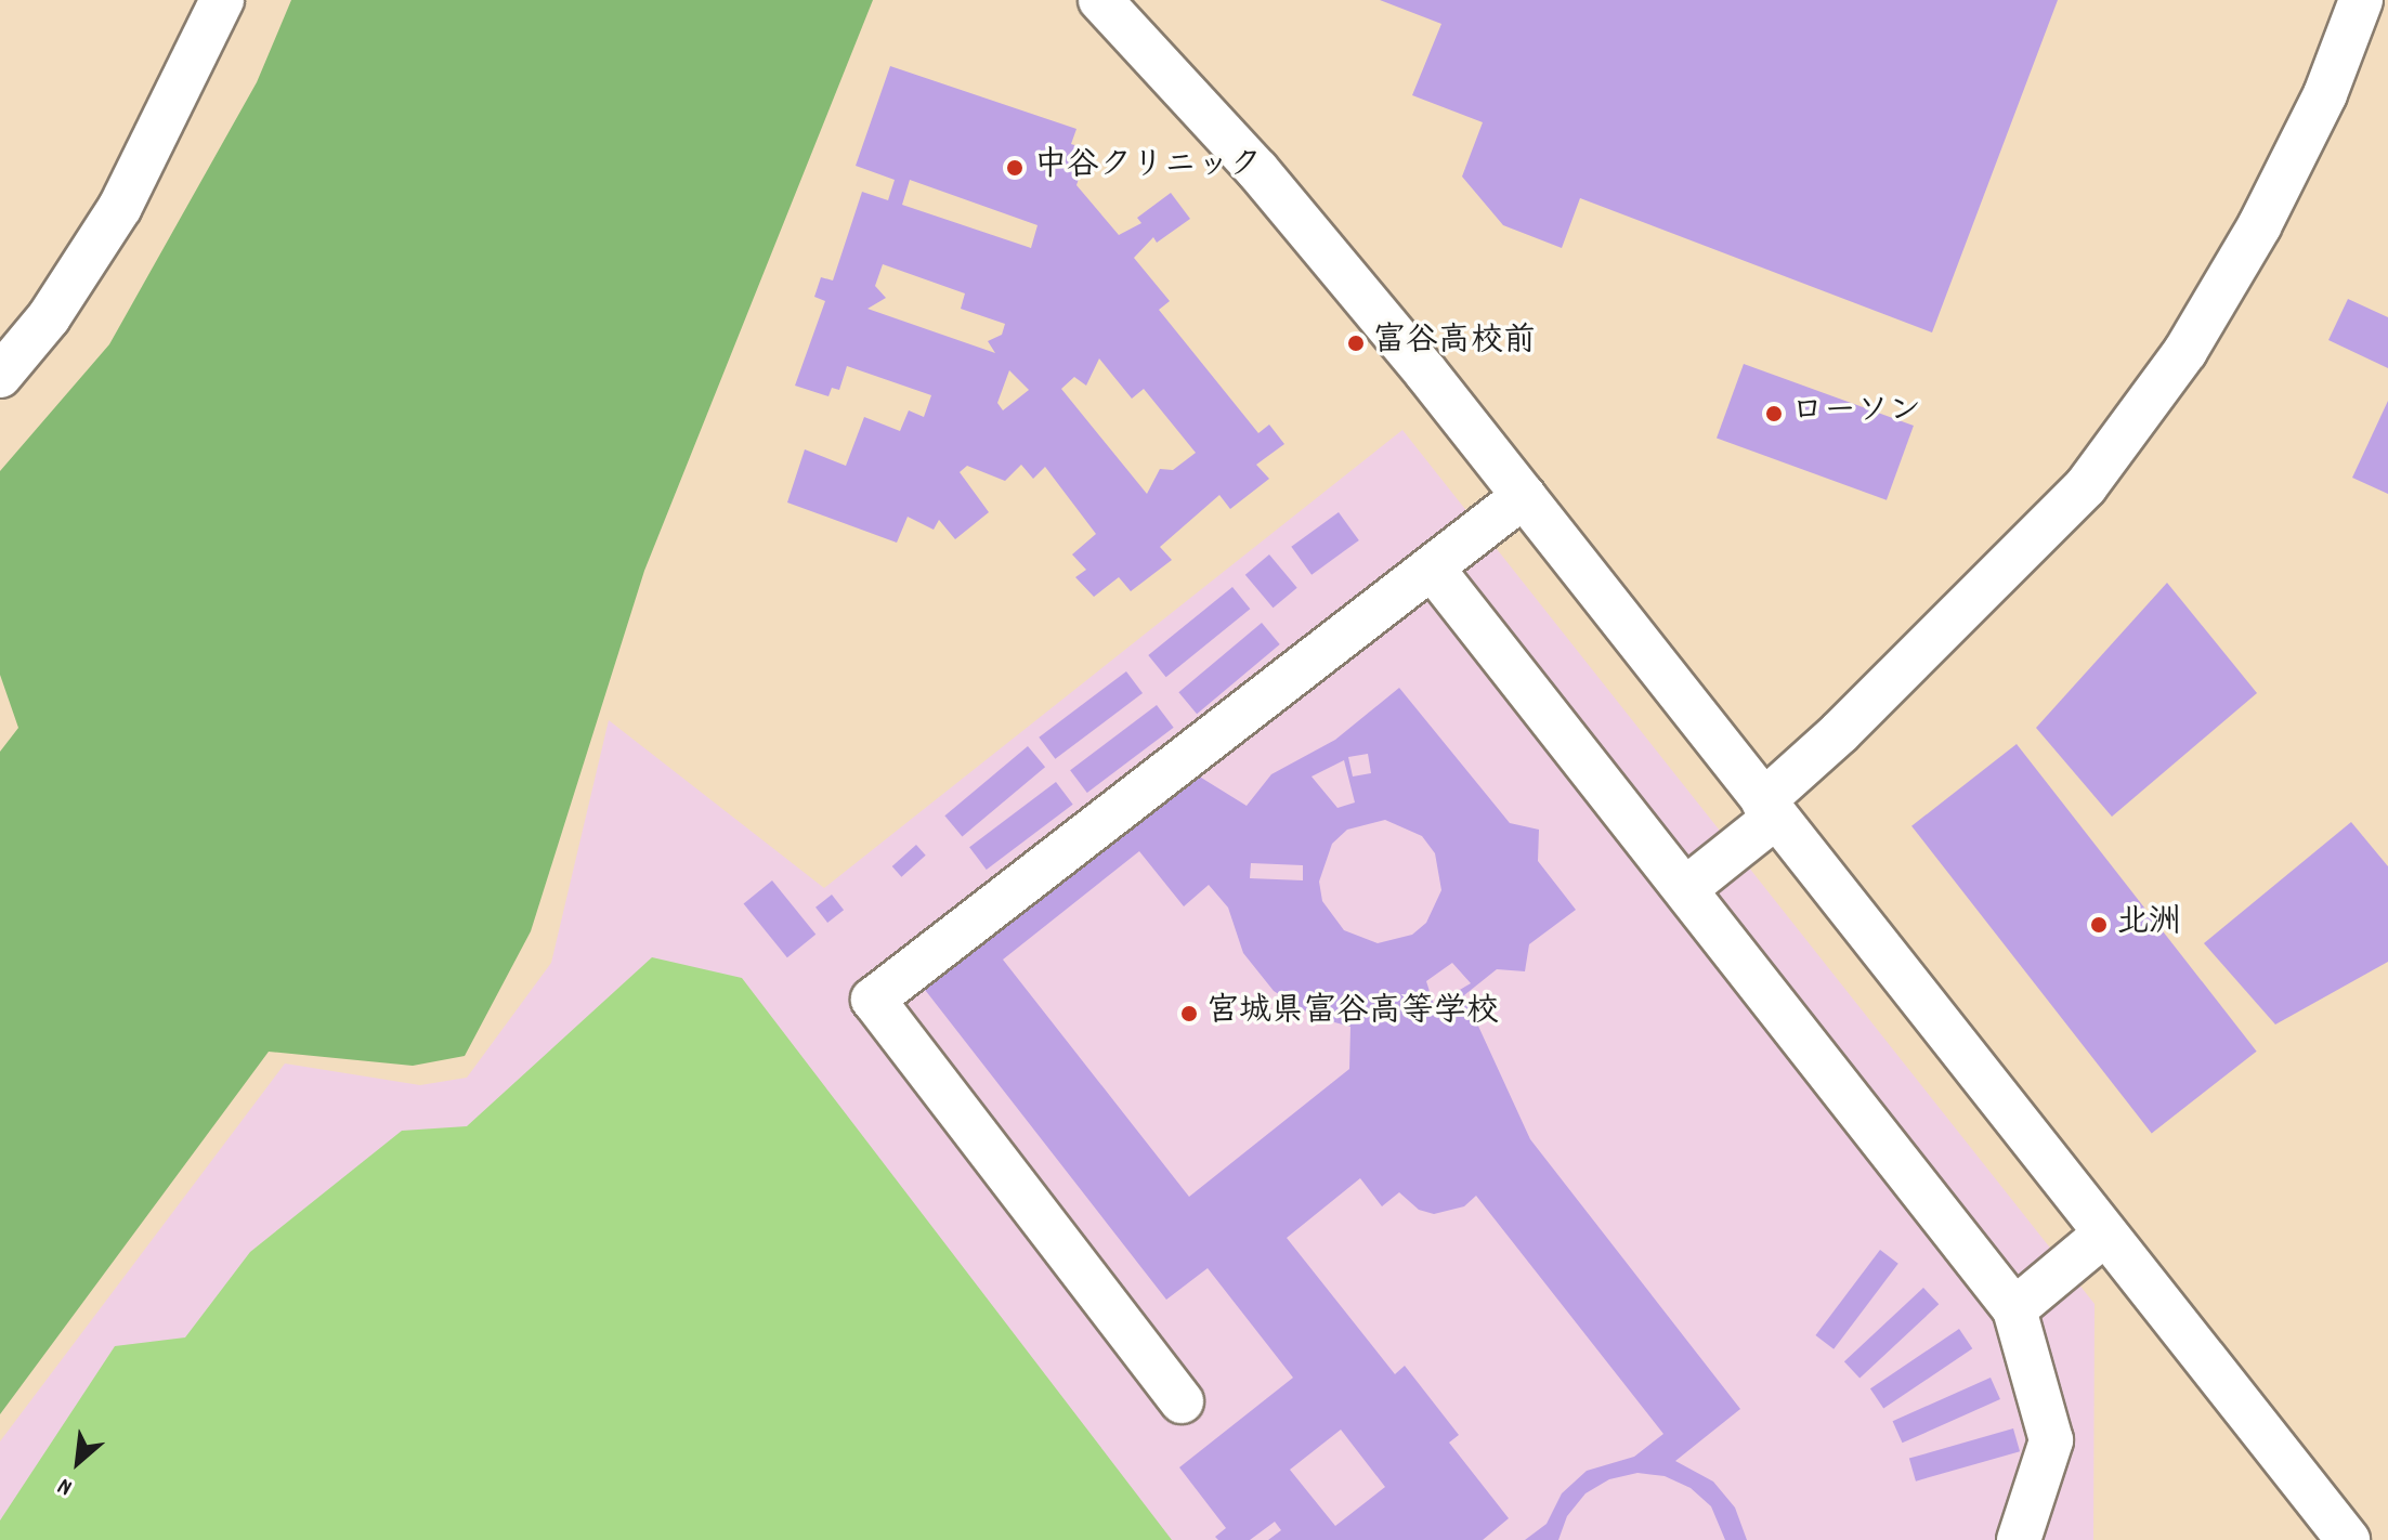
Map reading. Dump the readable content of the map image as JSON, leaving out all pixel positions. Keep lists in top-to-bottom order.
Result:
{
  "places": [
    "中谷クリニック",
    "富谷高校前",
    "ローソン",
    "北洲",
    "宮城県富谷高等学校"
  ],
  "north": "bottom left"
}
